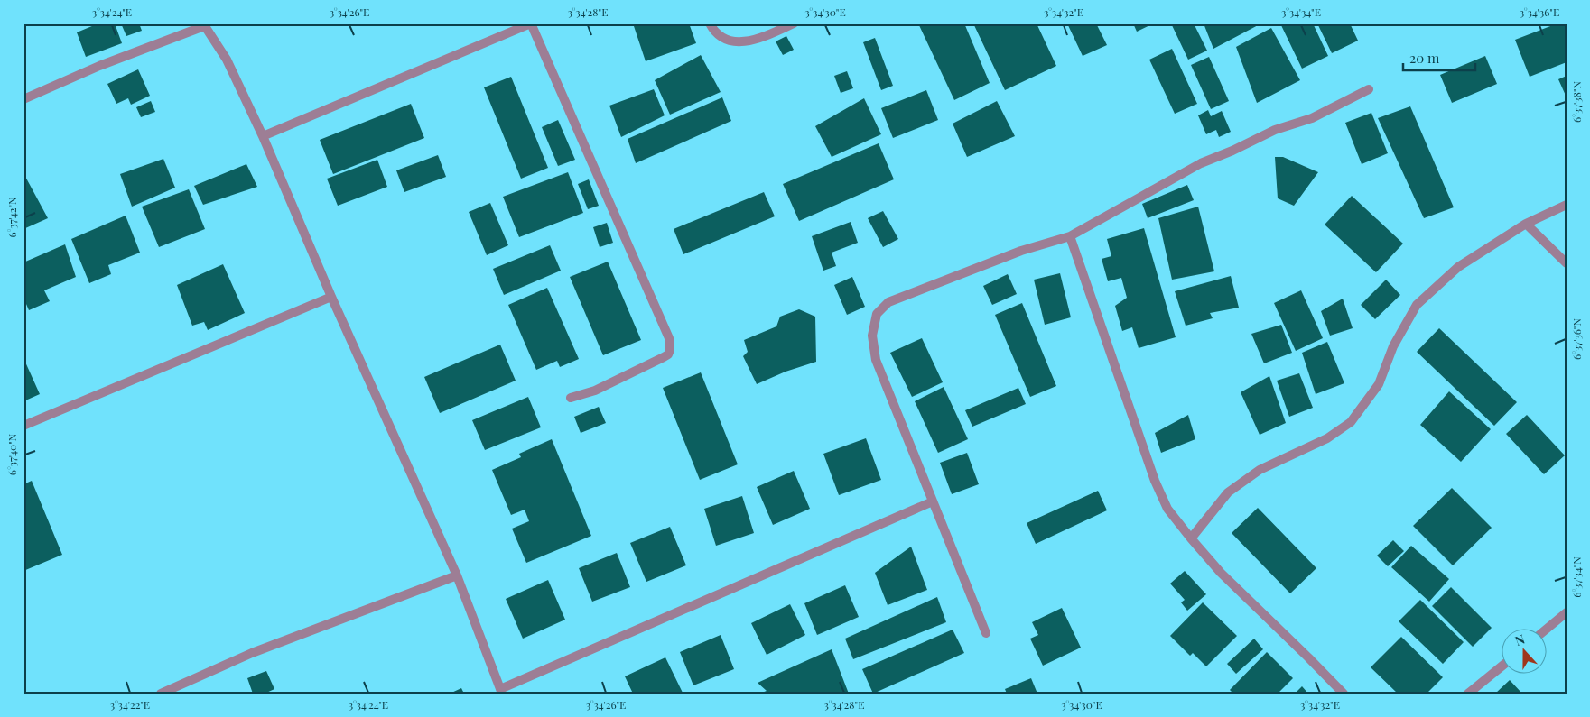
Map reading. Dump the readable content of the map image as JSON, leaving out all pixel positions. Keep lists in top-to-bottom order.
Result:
{
  "scale_bar": "20 m",
  "north": "top",
  "coordinates": [
    "3°34'24\"E",
    "3°34'26\"E",
    "3°34'28\"E",
    "3°34'30\"E",
    "3°34'32\"E",
    "3°34'34\"E",
    "3°34'36\"E",
    "6°37'38\"N",
    "6°37'42\"N",
    "6°37'36\"N",
    "6°37'40\"N",
    "6°37'34\"N",
    "3°34'22\"E"
  ]
}
